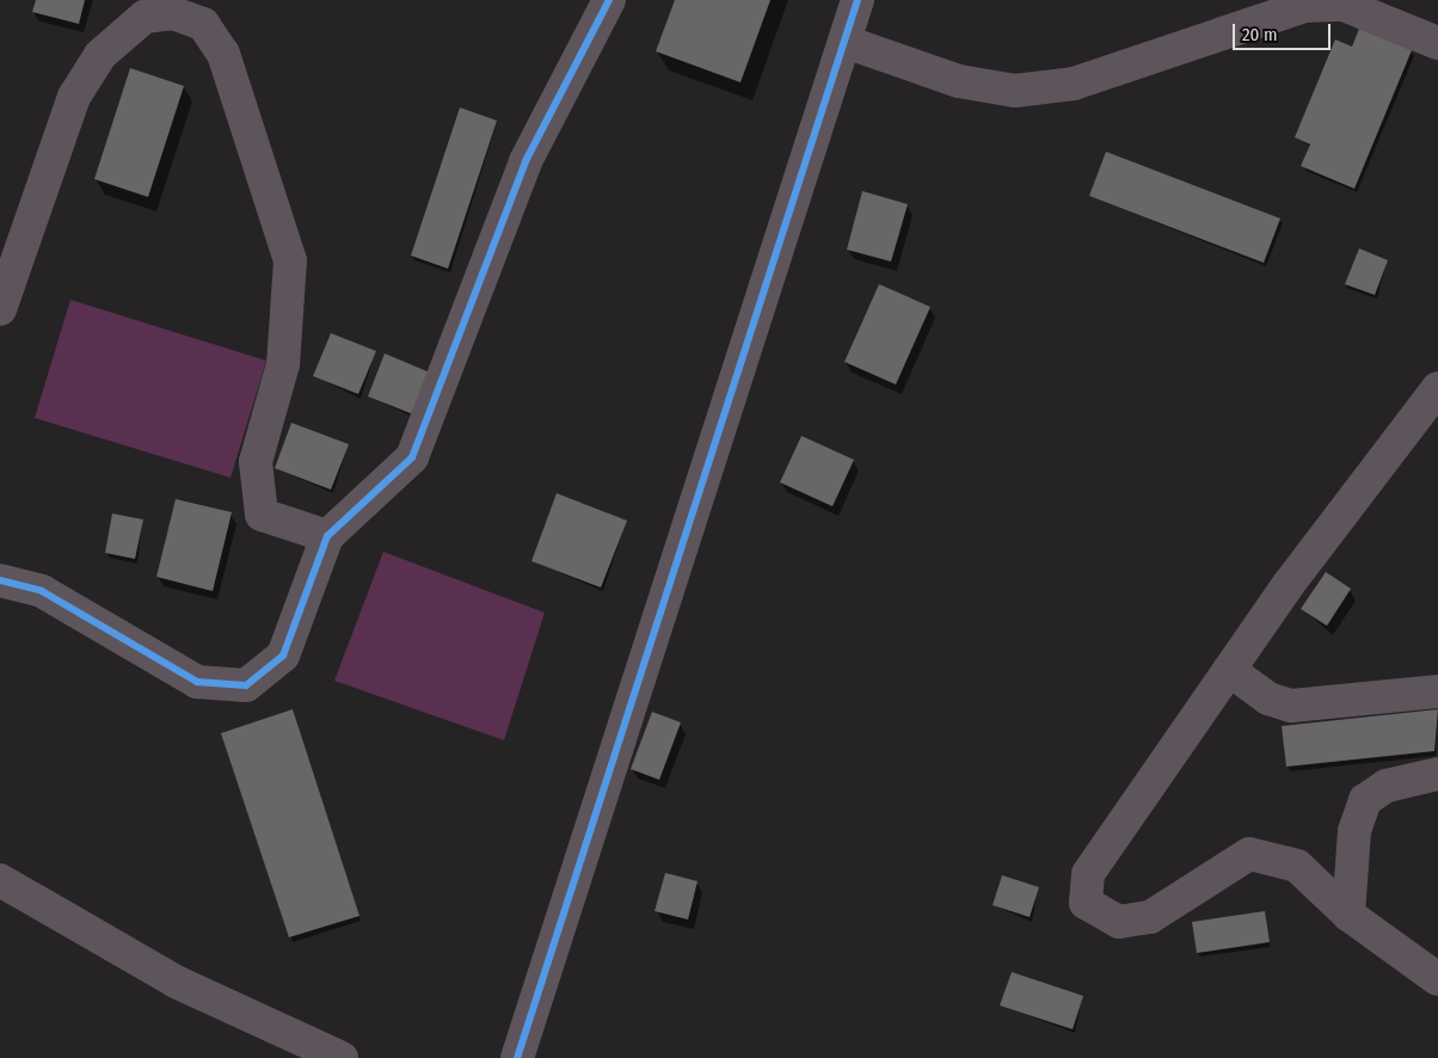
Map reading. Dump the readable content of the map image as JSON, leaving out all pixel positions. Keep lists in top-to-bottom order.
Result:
{
  "scale_bar": "20 m"
}
